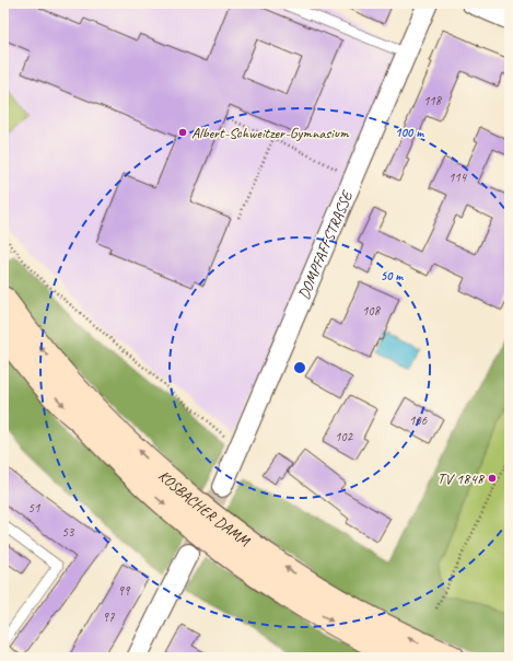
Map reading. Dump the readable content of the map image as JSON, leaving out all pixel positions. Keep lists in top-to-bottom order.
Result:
{
  "streets": {
    "street": ["DOMPFAFFSTRASSE", "KOSBACHER DAMM"]
  },
  "places": ["Albert-Schweitzer-Gymnasium", "TV 1848"],
  "house_numbers": [
    "118",
    "114",
    "108",
    "106",
    "102",
    "51",
    "53",
    "99",
    "97"
  ],
  "rings": ["100 m", "50 m"]
}
